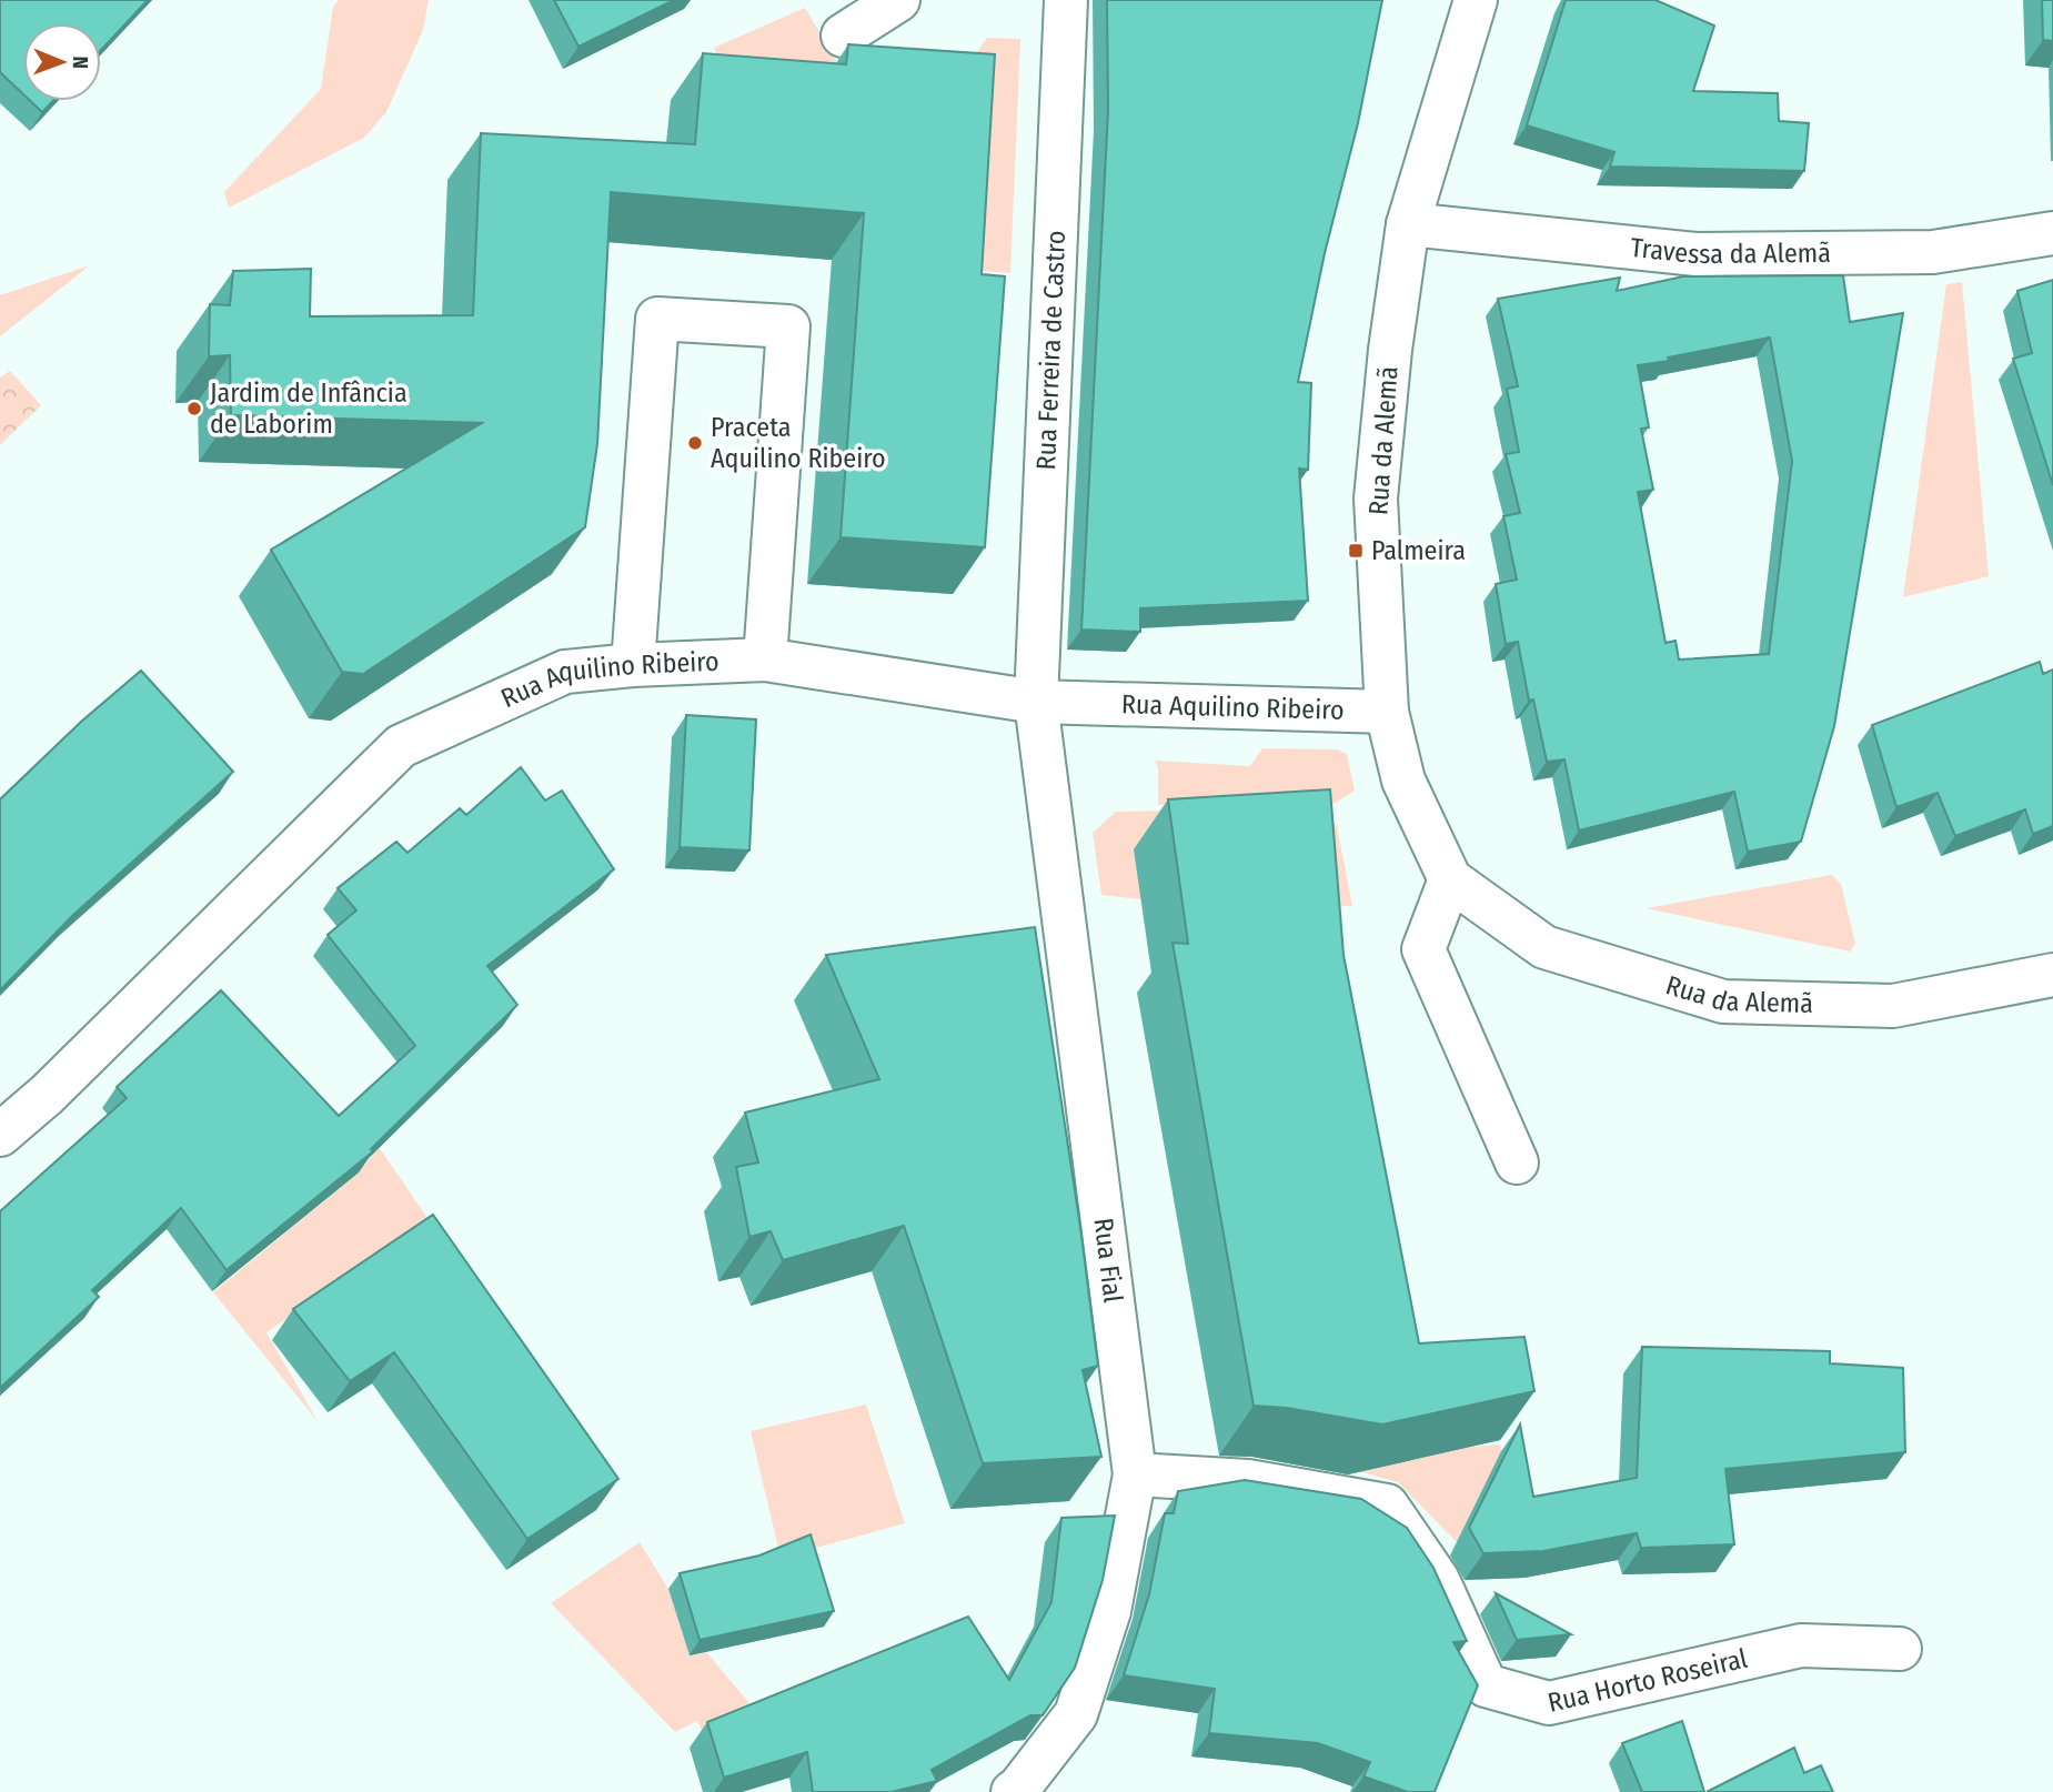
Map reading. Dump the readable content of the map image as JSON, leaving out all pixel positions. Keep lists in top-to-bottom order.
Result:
{
  "streets": {
    "street": [
      "Travessa da Alemã",
      "Rua Ferreira de Castro",
      "Rua da Alemã",
      "Rua Aquilino Ribeiro",
      "Rua Fial",
      "Rua Horto Roseiral"
    ]
  },
  "crossings": [
    ["Travessa da Alemã", "Rua da Alemã"],
    ["Rua Ferreira de Castro", "Rua Aquilino Ribeiro"],
    ["Rua Ferreira de Castro", "Rua Fial"],
    ["Rua da Alemã", "Rua Aquilino Ribeiro"],
    ["Rua Aquilino Ribeiro", "Rua Fial"],
    ["Rua Fial", "Rua Horto Roseiral"]
  ],
  "places": {
    "other": ["Jardim de Infância de Laborim", "Praceta Aquilino Ribeiro"],
    "transit": ["Palmeira"]
  },
  "north": "right"
}
